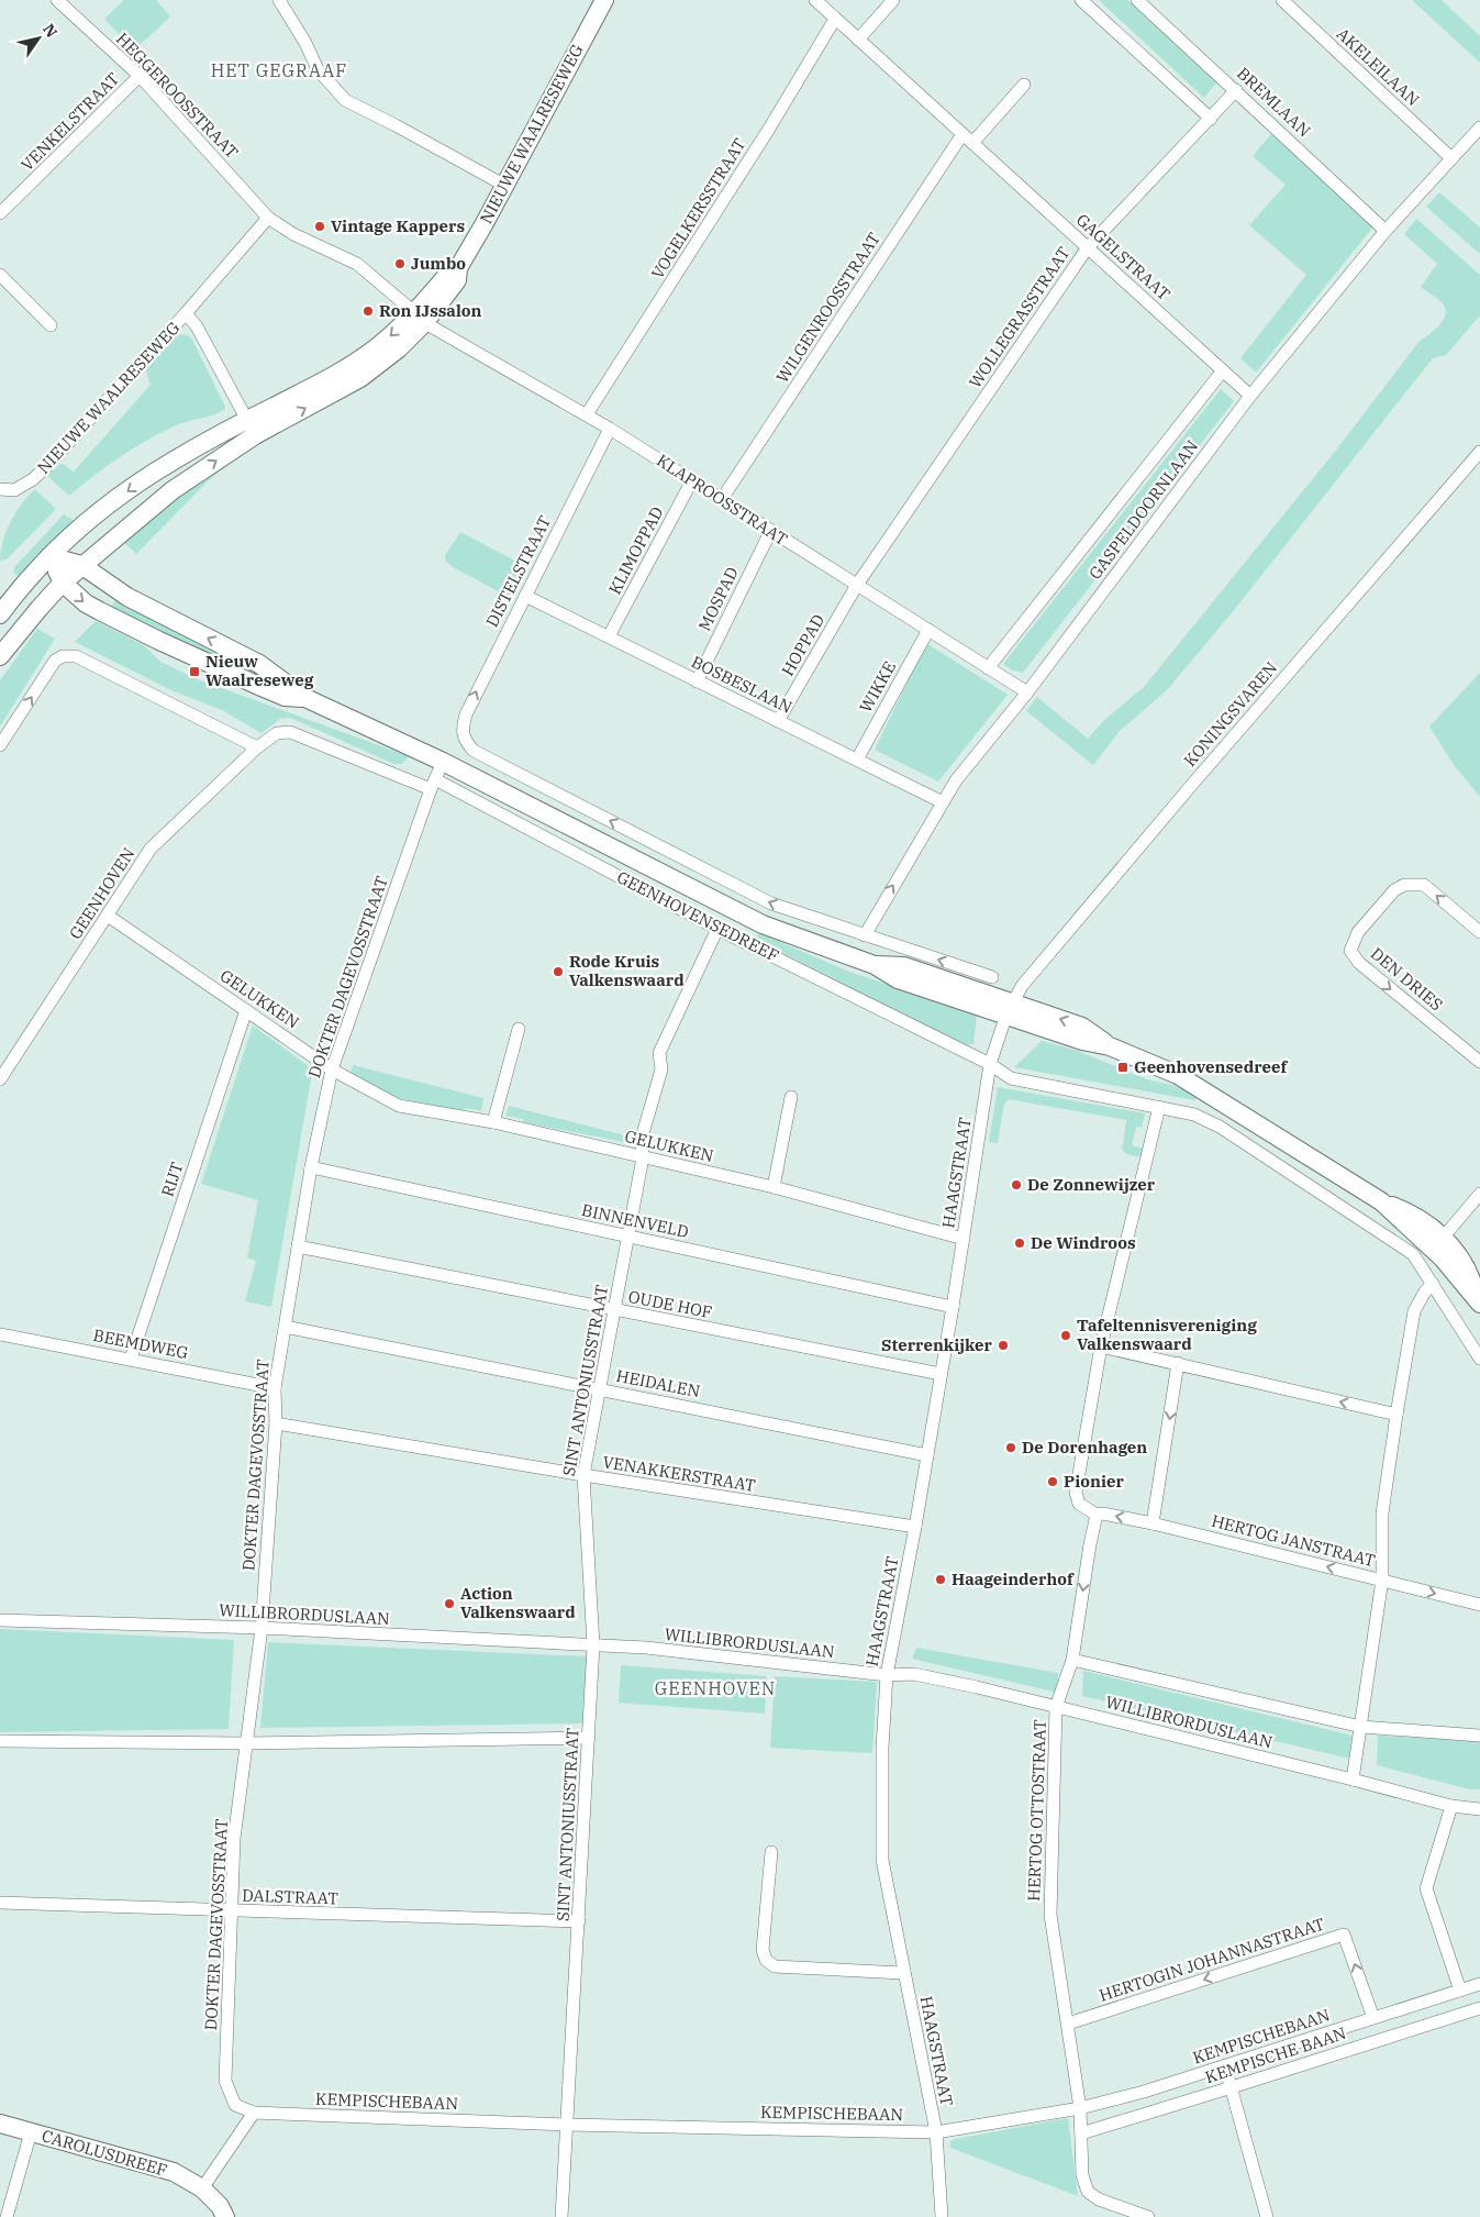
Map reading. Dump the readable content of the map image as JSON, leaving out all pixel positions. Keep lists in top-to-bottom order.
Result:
{
  "streets": {
    "street": [
      "AKELEILAAN",
      "HEGGEROOSSTRAAT",
      "BREMLAAN",
      "VENKELSTRAAT",
      "NIEUWE WAALRESEWEG",
      "VOGELKERSSTRAAT",
      "GAGELSTRAAT",
      "WILGENROOSSTRAAT",
      "WOLLEGRASSTRAAT",
      "KLAPROOSSTRAAT",
      "GASPELDOORNLAAN",
      "KLIMOPPAD",
      "DISTELSTRAAT",
      "MOSPAD",
      "HOPPAD",
      "BOSBESLAAN",
      "WIKKE",
      "KONINGSVAREN",
      "GEENHOVEN",
      "GEENHOVENSEDREEF",
      "DOKTER DAGEVOSSTRAAT",
      "DEN DRIES",
      "GELUKKEN",
      "HAAGSTRAAT",
      "RIJT",
      "BINNENVELD",
      "OUDE HOF",
      "BEEMDWEG",
      "SINT ANTONIUSSTRAAT",
      "HEIDALEN",
      "VENAKKERSTRAAT",
      "HERTOG JANSTRAAT",
      "WILLIBRORDUSLAAN",
      "HERTOG OTTOSTRAAT",
      "DALSTRAAT",
      "HERTOGIN JOHANNASTRAAT",
      "KEMPISCHEBAAN",
      "KEMPISCHE BAAN",
      "CAROLUSDREEF"
    ]
  },
  "crossings": [
    ["AKELEILAAN", "GASPELDOORNLAAN"],
    ["HEGGEROOSSTRAAT", "VENKELSTRAAT"],
    ["HEGGEROOSSTRAAT", "NIEUWE WAALRESEWEG"],
    ["BREMLAAN", "WOLLEGRASSTRAAT"],
    ["BREMLAAN", "GASPELDOORNLAAN"],
    ["NIEUWE WAALRESEWEG", "KLAPROOSSTRAAT"],
    ["NIEUWE WAALRESEWEG", "GEENHOVENSEDREEF"],
    ["VOGELKERSSTRAAT", "GAGELSTRAAT"],
    ["VOGELKERSSTRAAT", "KLAPROOSSTRAAT"],
    ["GAGELSTRAAT", "WILGENROOSSTRAAT"],
    ["GAGELSTRAAT", "WOLLEGRASSTRAAT"],
    ["GAGELSTRAAT", "GASPELDOORNLAAN"],
    ["WILGENROOSSTRAAT", "KLAPROOSSTRAAT"],
    ["WOLLEGRASSTRAAT", "KLAPROOSSTRAAT"],
    ["WOLLEGRASSTRAAT", "HOPPAD"],
    ["KLAPROOSSTRAAT", "GASPELDOORNLAAN"],
    ["KLAPROOSSTRAAT", "KLIMOPPAD"],
    ["KLAPROOSSTRAAT", "DISTELSTRAAT"],
    ["KLAPROOSSTRAAT", "MOSPAD"],
    ["KLAPROOSSTRAAT", "HOPPAD"],
    ["KLAPROOSSTRAAT", "WIKKE"],
    ["GASPELDOORNLAAN", "DISTELSTRAAT"],
    ["GASPELDOORNLAAN", "BOSBESLAAN"],
    ["KLIMOPPAD", "BOSBESLAAN"],
    ["DISTELSTRAAT", "BOSBESLAAN"],
    ["MOSPAD", "BOSBESLAAN"],
    ["HOPPAD", "BOSBESLAAN"],
    ["BOSBESLAAN", "WIKKE"],
    ["KONINGSVAREN", "GEENHOVENSEDREEF"],
    ["KONINGSVAREN", "HAAGSTRAAT"],
    ["GEENHOVEN", "GEENHOVENSEDREEF"],
    ["GEENHOVEN", "GELUKKEN"],
    ["GEENHOVENSEDREEF", "DOKTER DAGEVOSSTRAAT"],
    ["GEENHOVENSEDREEF", "HAAGSTRAAT"],
    ["GEENHOVENSEDREEF", "SINT ANTONIUSSTRAAT"],
    ["DOKTER DAGEVOSSTRAAT", "GELUKKEN"],
    ["DOKTER DAGEVOSSTRAAT", "BINNENVELD"],
    ["DOKTER DAGEVOSSTRAAT", "OUDE HOF"],
    ["DOKTER DAGEVOSSTRAAT", "BEEMDWEG"],
    ["DOKTER DAGEVOSSTRAAT", "HEIDALEN"],
    ["DOKTER DAGEVOSSTRAAT", "VENAKKERSTRAAT"],
    ["DOKTER DAGEVOSSTRAAT", "WILLIBRORDUSLAAN"],
    ["DOKTER DAGEVOSSTRAAT", "DALSTRAAT"],
    ["DOKTER DAGEVOSSTRAAT", "KEMPISCHEBAAN"],
    ["GELUKKEN", "HAAGSTRAAT"],
    ["GELUKKEN", "RIJT"],
    ["GELUKKEN", "SINT ANTONIUSSTRAAT"],
    ["HAAGSTRAAT", "BINNENVELD"],
    ["HAAGSTRAAT", "OUDE HOF"],
    ["HAAGSTRAAT", "HEIDALEN"],
    ["HAAGSTRAAT", "VENAKKERSTRAAT"],
    ["HAAGSTRAAT", "WILLIBRORDUSLAAN"],
    ["HAAGSTRAAT", "KEMPISCHEBAAN"],
    ["RIJT", "BEEMDWEG"],
    ["BINNENVELD", "SINT ANTONIUSSTRAAT"],
    ["OUDE HOF", "SINT ANTONIUSSTRAAT"],
    ["SINT ANTONIUSSTRAAT", "HEIDALEN"],
    ["SINT ANTONIUSSTRAAT", "VENAKKERSTRAAT"],
    ["SINT ANTONIUSSTRAAT", "WILLIBRORDUSLAAN"],
    ["SINT ANTONIUSSTRAAT", "DALSTRAAT"],
    ["SINT ANTONIUSSTRAAT", "KEMPISCHEBAAN"],
    ["HERTOG JANSTRAAT", "HERTOG OTTOSTRAAT"],
    ["WILLIBRORDUSLAAN", "HERTOG OTTOSTRAAT"],
    ["HERTOG OTTOSTRAAT", "HERTOGIN JOHANNASTRAAT"],
    ["HERTOG OTTOSTRAAT", "KEMPISCHEBAAN"],
    ["HERTOG OTTOSTRAAT", "KEMPISCHE BAAN"],
    ["HERTOGIN JOHANNASTRAAT", "KEMPISCHEBAAN"]
  ],
  "one_way": ["HERTOGIN JOHANNASTRAAT"],
  "districts": ["HET GEGRAAF", "GEENHOVEN"],
  "places": {
    "other": [
      "Vintage Kappers",
      "Jumbo",
      "Ron IJssalon",
      "Rode Kruis Valkenswaard",
      "De Zonnewijzer",
      "De Windroos",
      "Tafeltennisvereniging Valkenswaard",
      "Sterrenkijker",
      "De Dorenhagen",
      "Pionier",
      "Haageinderhof",
      "Action Valkenswaard"
    ],
    "transit": ["Nieuw Waalreseweg", "Geenhovensedreef"]
  },
  "north": "top right"
}
